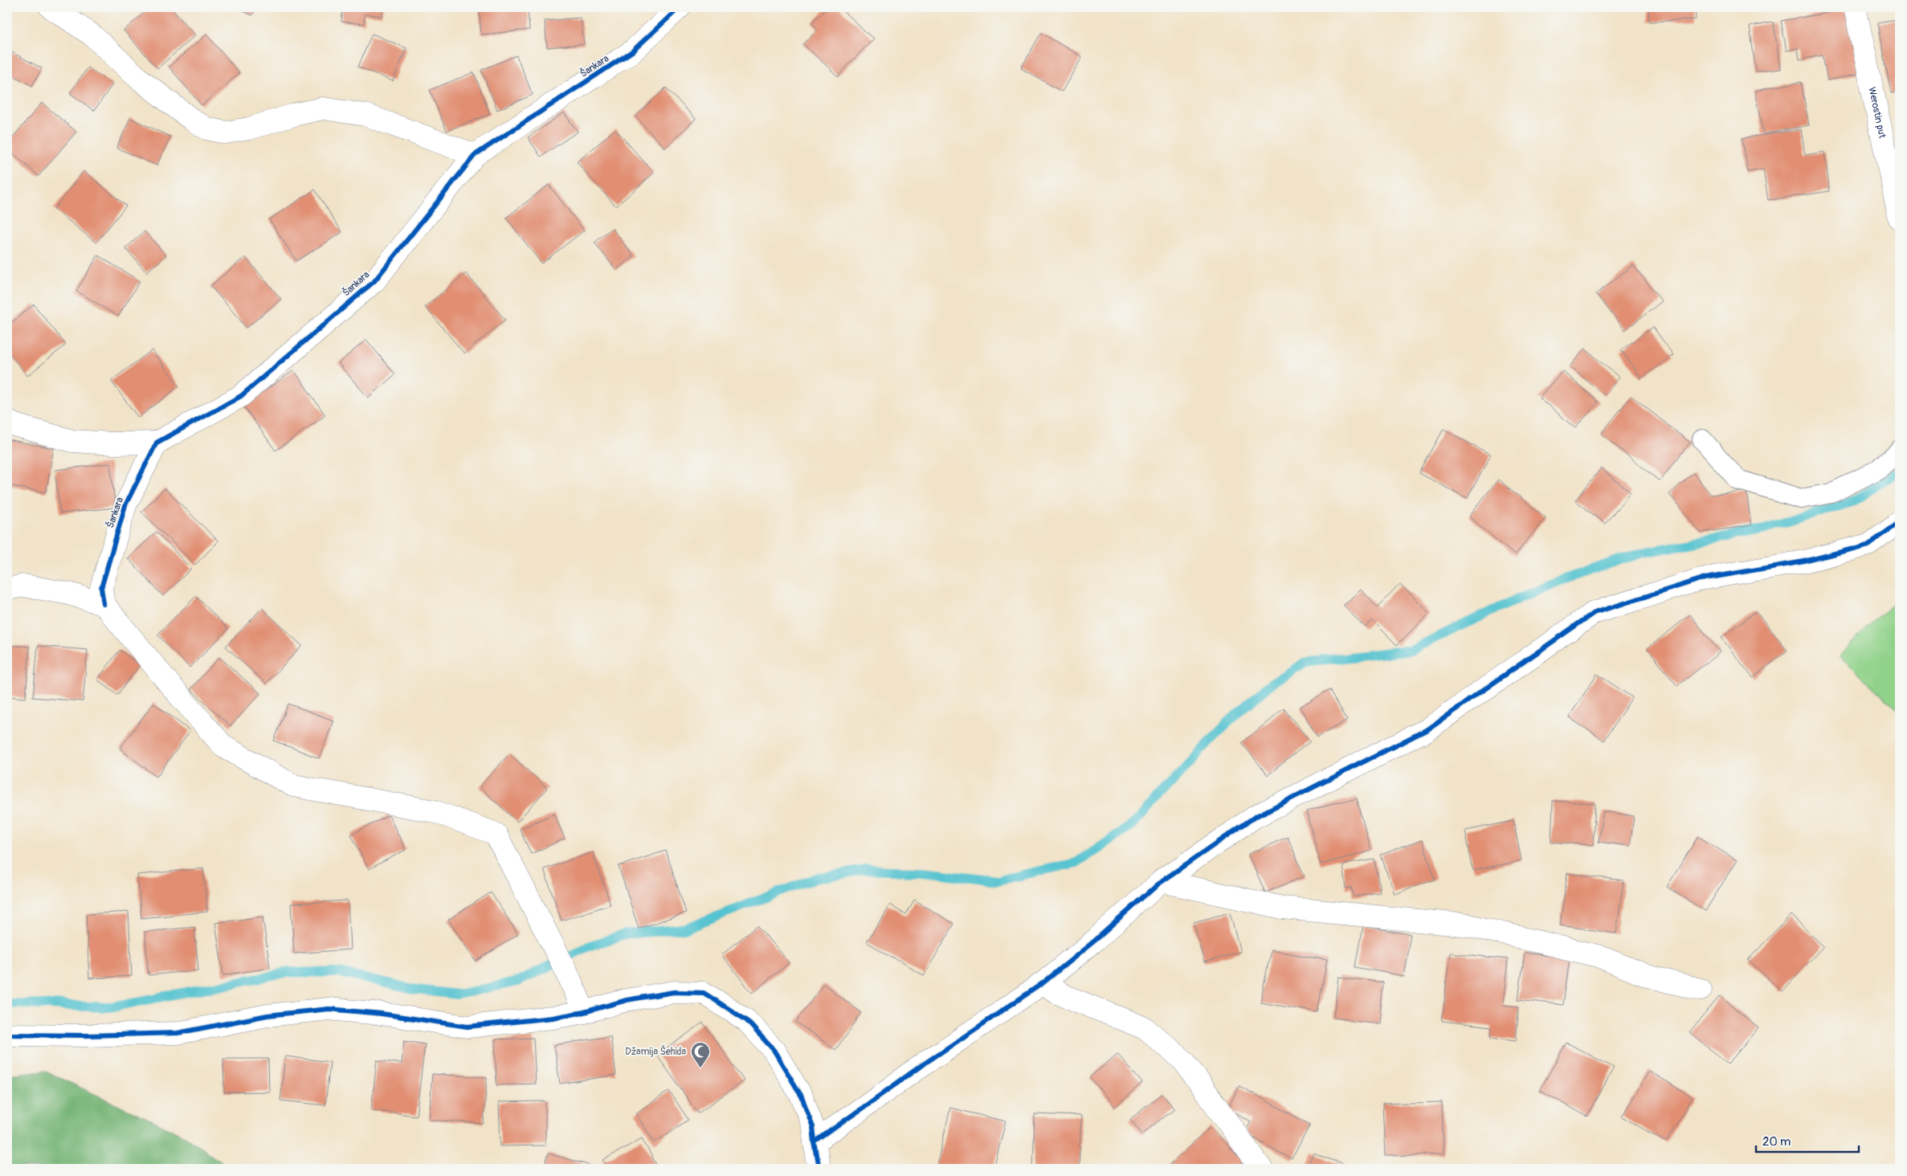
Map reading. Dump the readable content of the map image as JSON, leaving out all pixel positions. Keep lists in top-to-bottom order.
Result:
{
  "streets": {
    "street": ["Šankara", "Werostin put"]
  },
  "places": {
    "mosque": ["Džamija Šehida"]
  },
  "scale_bar": "20 m"
}
